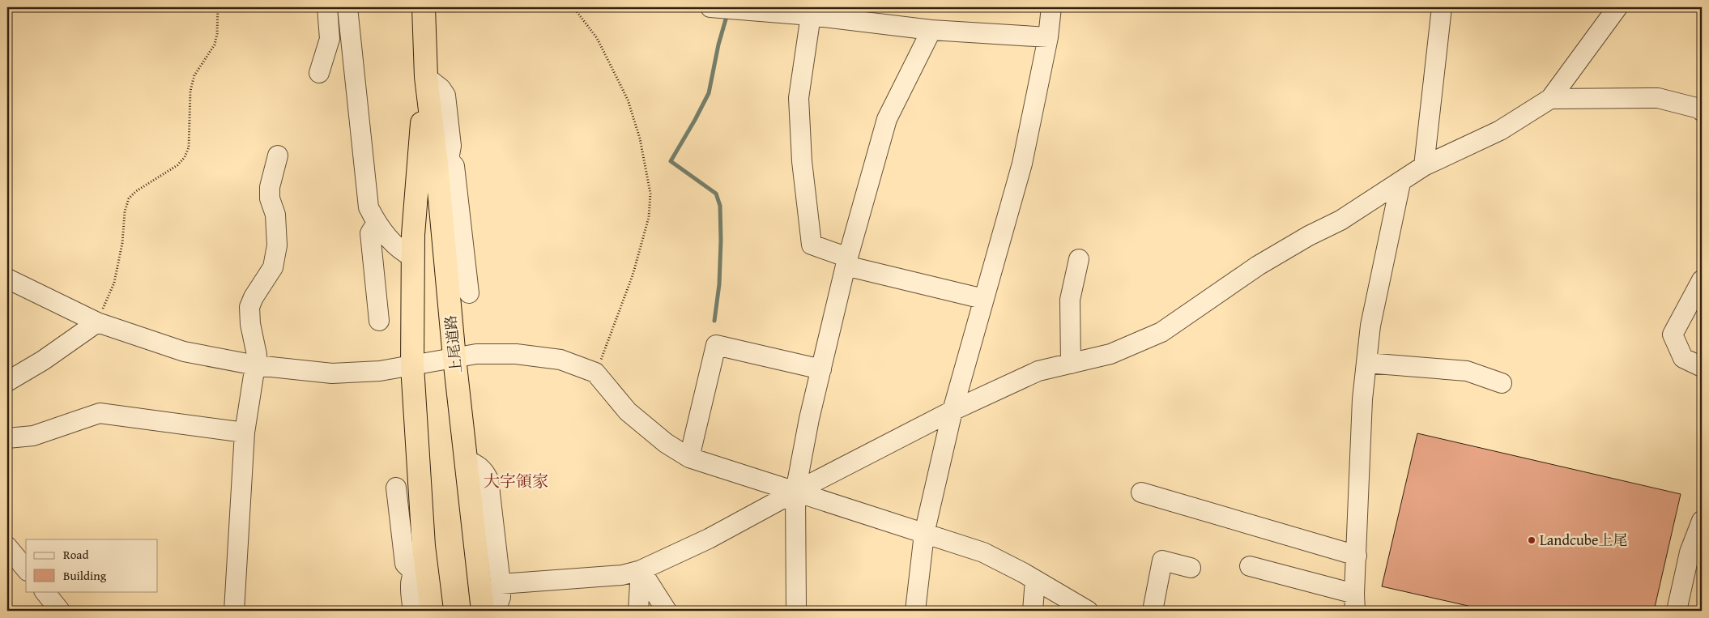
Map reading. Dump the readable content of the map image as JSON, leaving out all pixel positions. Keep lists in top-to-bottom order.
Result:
{
  "streets": {
    "highway": ["上尾道路"]
  },
  "districts": ["大字領家"],
  "places": ["Landcube上尾"],
  "legend": ["Road", "Building"]
}
